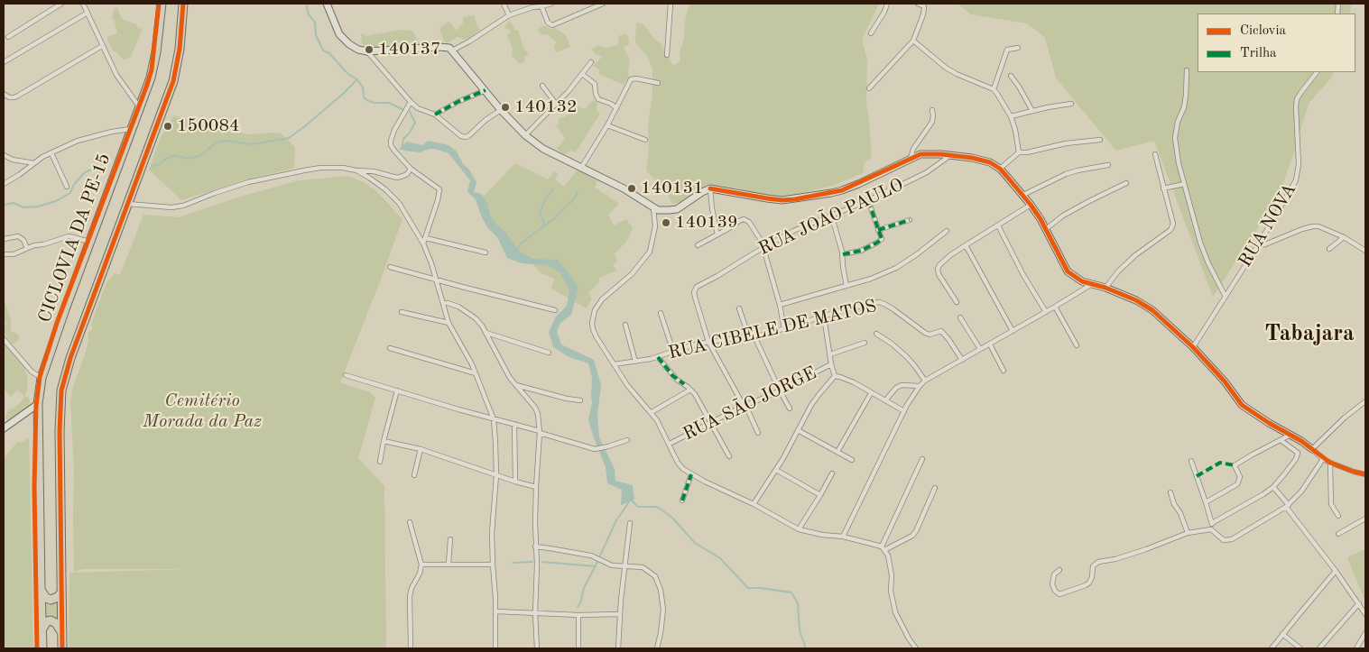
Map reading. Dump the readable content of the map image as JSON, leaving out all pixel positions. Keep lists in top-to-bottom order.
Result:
{
  "streets": {
    "street": [
      "RUA JOÃO PAULO",
      "RUA NOVA",
      "RUA CIBELE DE MATOS",
      "RUA SÃO JORGE"
    ],
    "cycle path": ["CICLOVIA DA PE-15"]
  },
  "crossings": [
    ["RUA JOÃO PAULO", "RUA CIBELE DE MATOS"],
    ["RUA CIBELE DE MATOS", "RUA SÃO JORGE"]
  ],
  "districts": ["Tabajara"],
  "parks": ["Cemitério Morada da Paz"],
  "places": [
    "140137",
    "140132",
    "150084",
    "140131",
    "140139"
  ],
  "legend": ["Ciclovia", "Trilha"]
}
